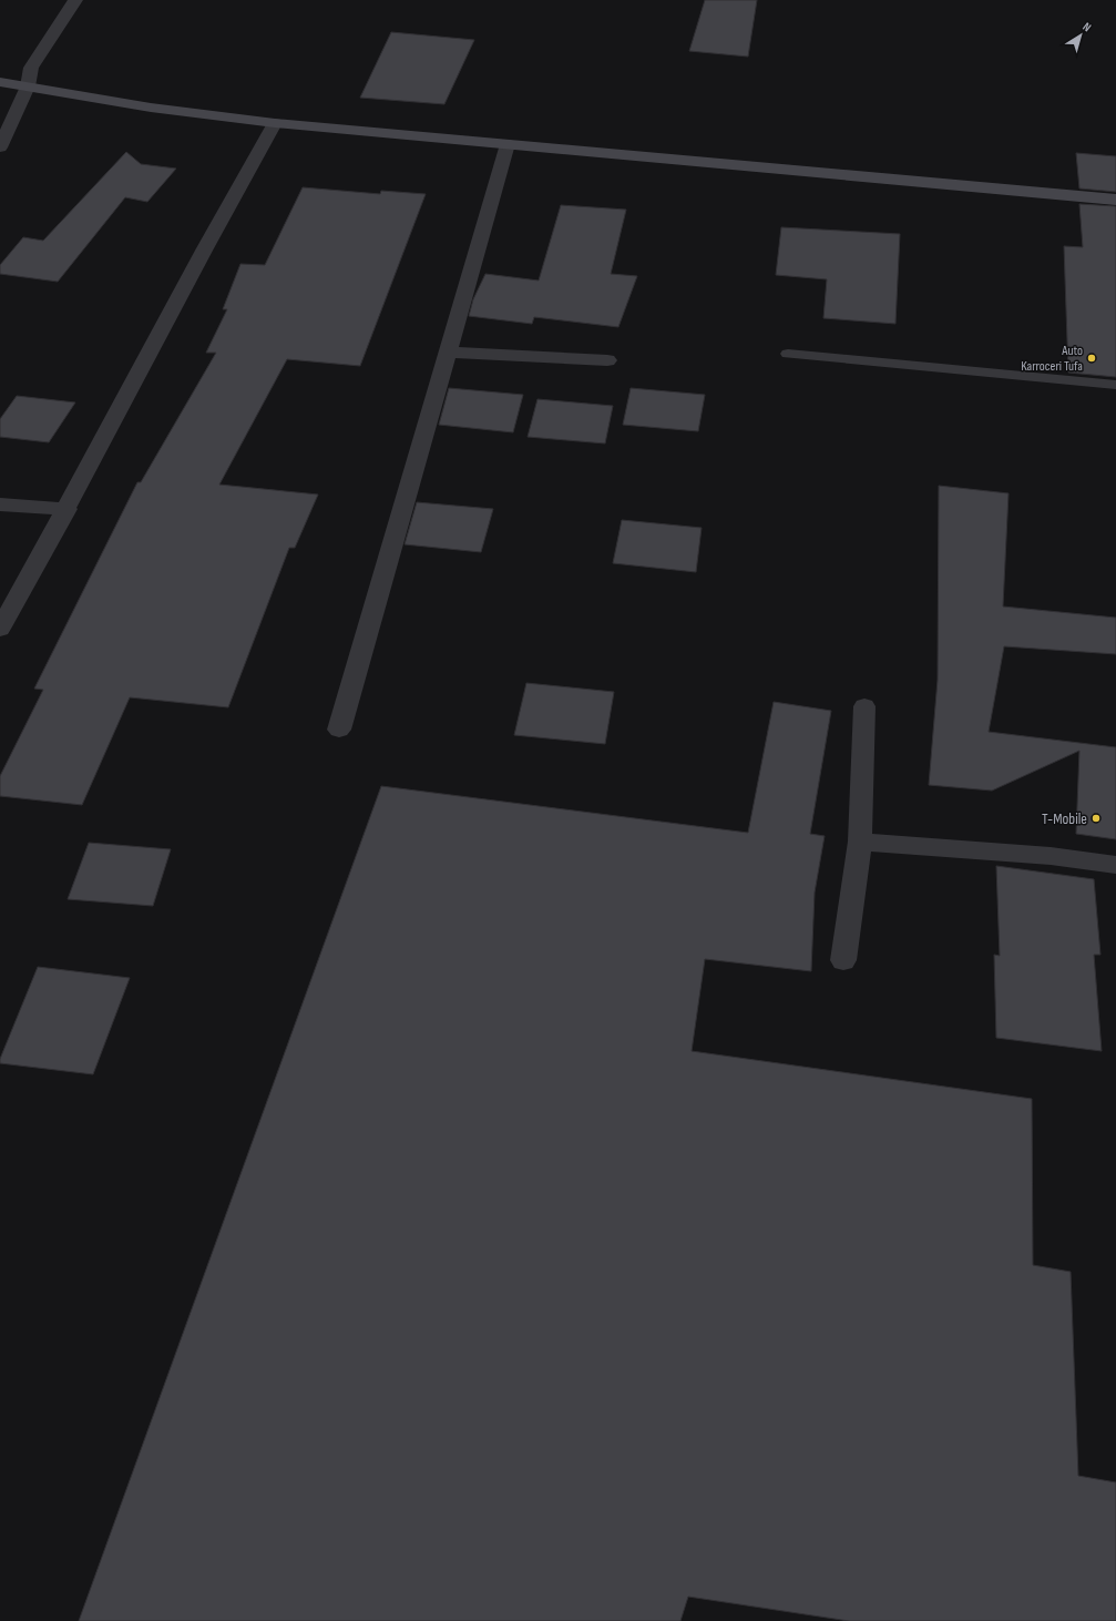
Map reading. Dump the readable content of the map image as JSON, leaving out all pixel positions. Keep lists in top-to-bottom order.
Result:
{
  "places": ["Auto Karroceri Tufa", "T-Mobile"],
  "north": "top right"
}
